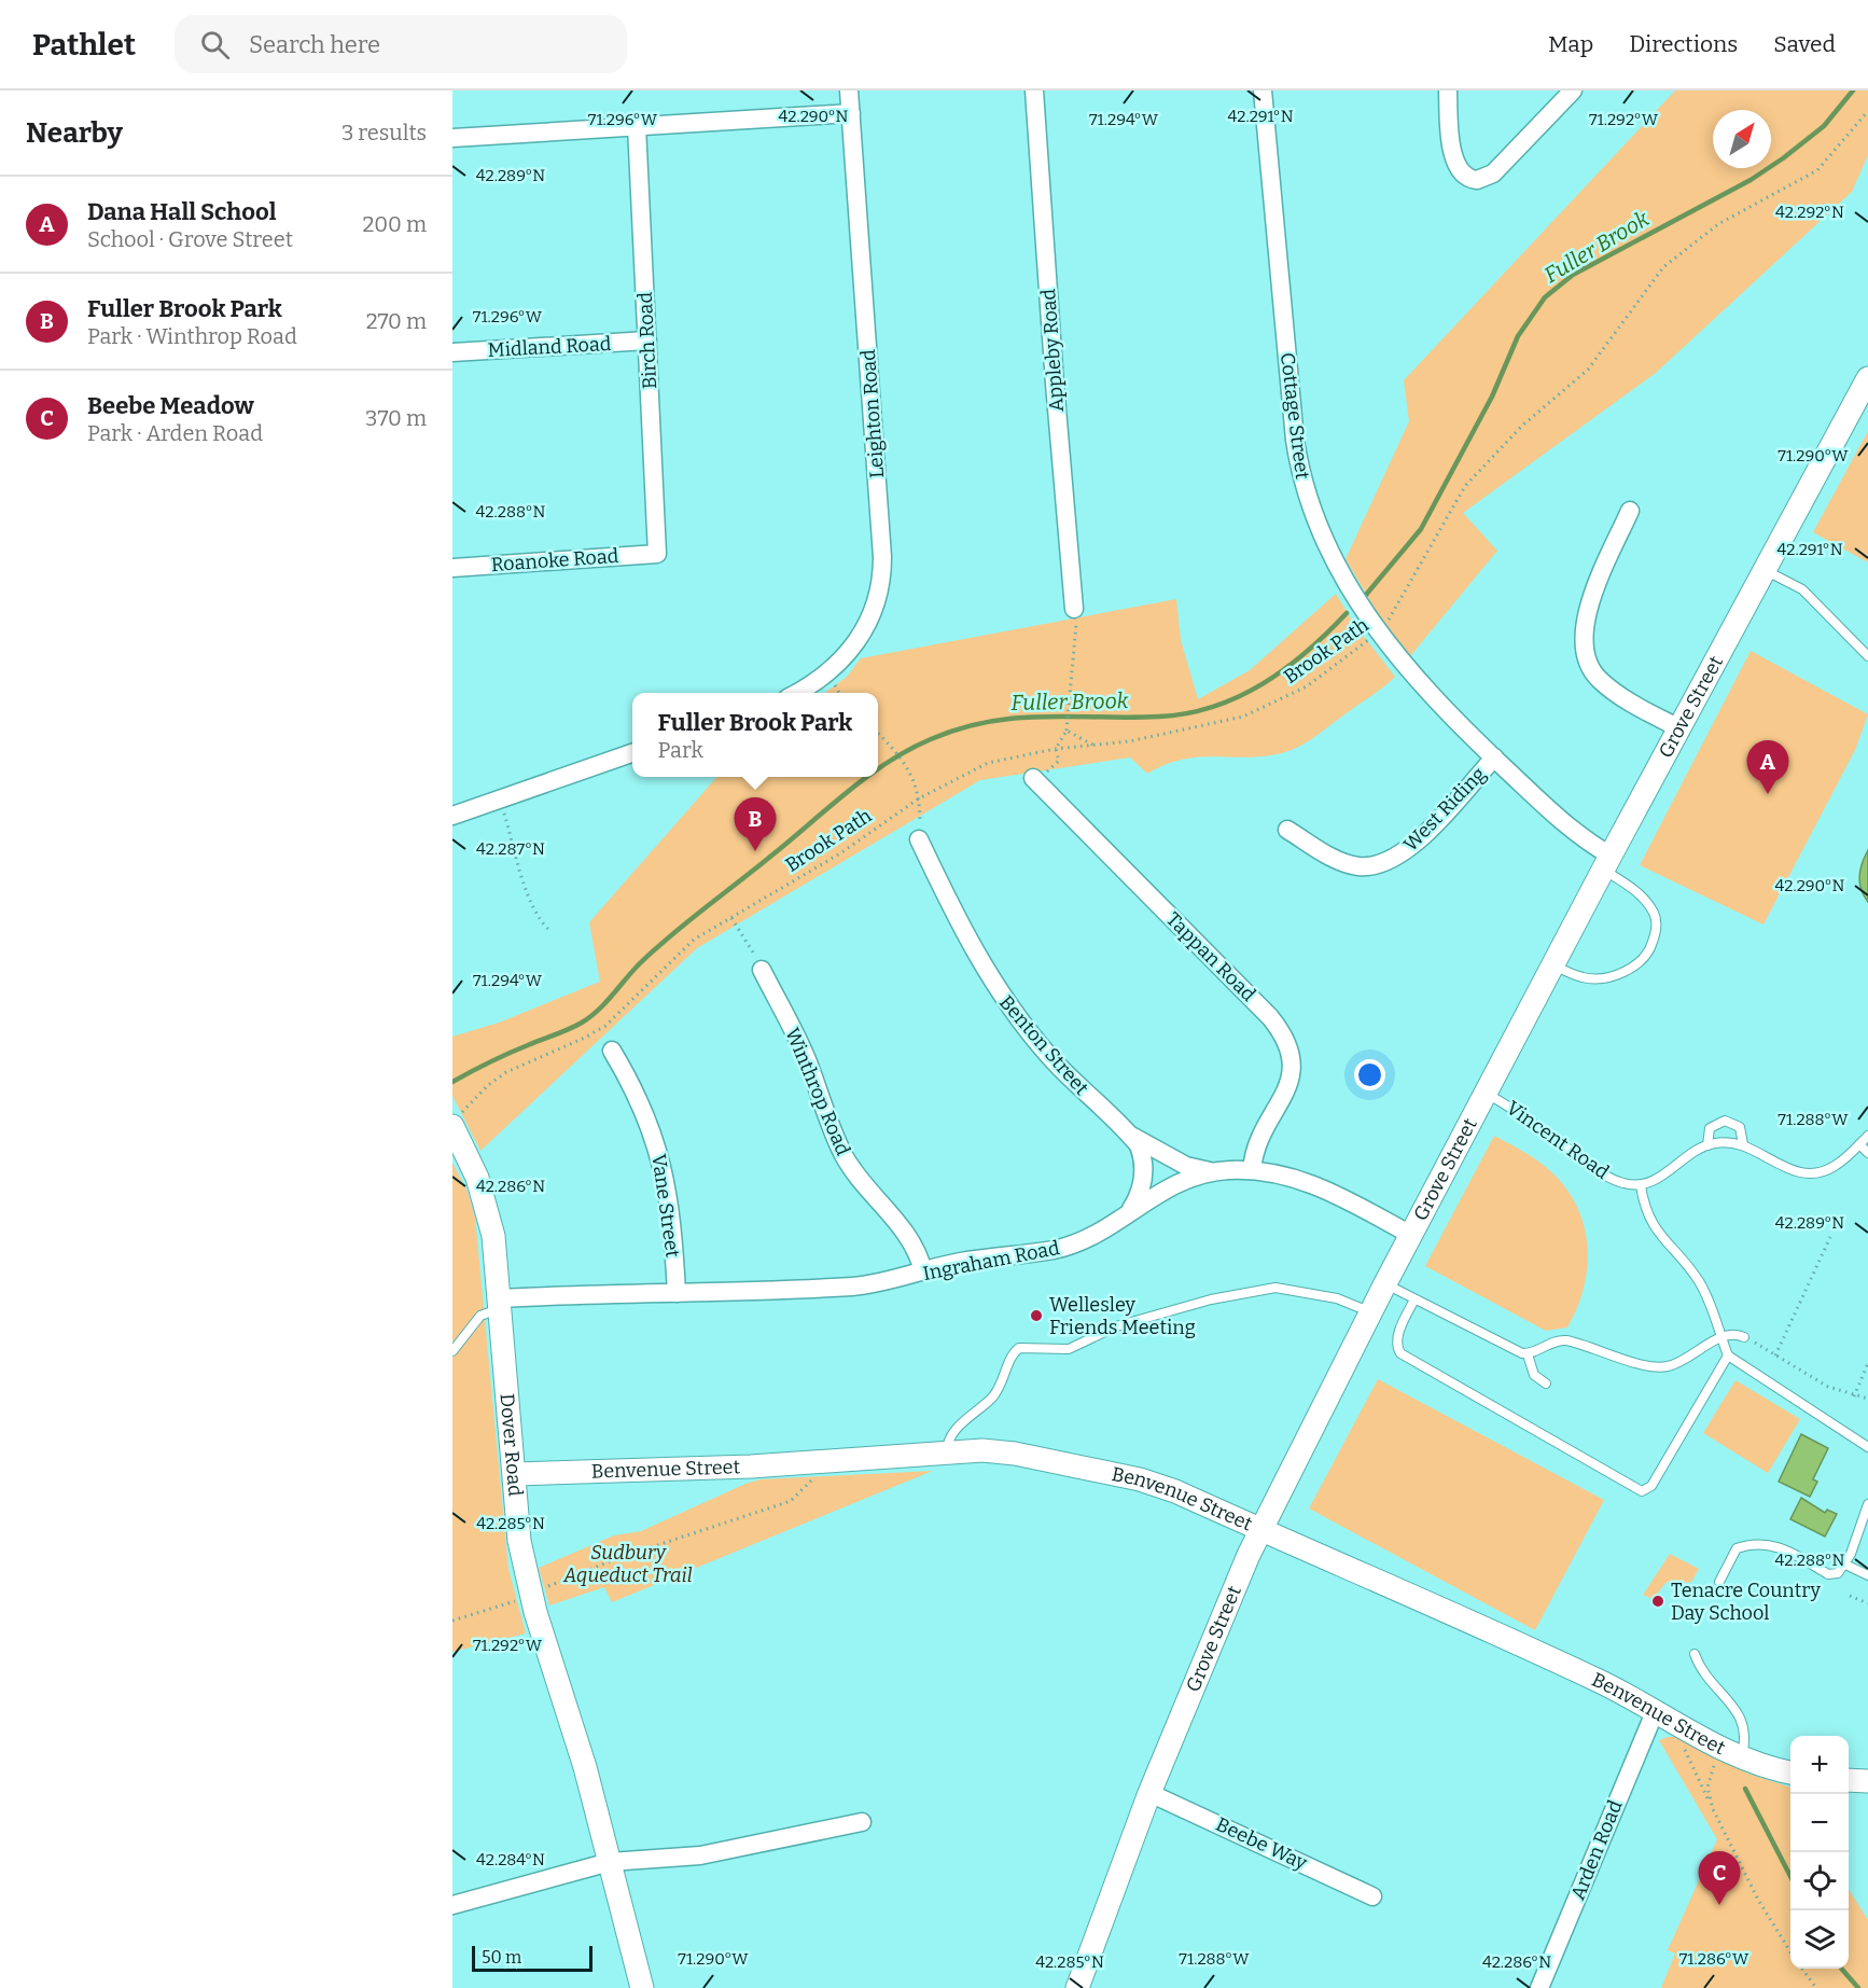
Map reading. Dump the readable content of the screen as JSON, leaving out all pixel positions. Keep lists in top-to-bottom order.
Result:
{
  "streets": {
    "street": [
      "Birch Road",
      "Midland Road",
      "Appleby Road",
      "Leighton Road",
      "Cottage Street",
      "Roanoke Road",
      "Grove Street",
      "West Riding",
      "Tappan Road",
      "Benton Street",
      "Winthrop Road",
      "Vane Street",
      "Ingraham Road",
      "Dover Road",
      "Benvenue Street",
      "Beebe Way",
      "Arden Road"
    ],
    "lane": ["Vincent Road"],
    "path": ["Brook Path"]
  },
  "crossings": [
    ["Birch Road", "Midland Road"],
    ["Birch Road", "Roanoke Road"],
    ["Cottage Street", "Brook Path"],
    ["Cottage Street", "Grove Street"],
    ["Cottage Street", "West Riding"],
    ["Brook Path", "Dover Road"],
    ["Grove Street", "Vincent Road"],
    ["Grove Street", "Ingraham Road"],
    ["Grove Street", "Benvenue Street"],
    ["Grove Street", "Beebe Way"],
    ["Tappan Road", "Ingraham Road"],
    ["Benton Street", "Ingraham Road"],
    ["Winthrop Road", "Ingraham Road"],
    ["Vane Street", "Ingraham Road"],
    ["Ingraham Road", "Dover Road"],
    ["Dover Road", "Benvenue Street"],
    ["Benvenue Street", "Arden Road"]
  ],
  "water": ["Fuller Brook"],
  "parks": ["Sudbury Aqueduct Trail"],
  "places": ["Wellesley Friends Meeting", "Tenacre Country Day School"],
  "scale_bar": "50 m",
  "north": "top right",
  "page": {
    "header": "Pathlet",
    "search": "Search here",
    "nav": ["Map", "Directions", "Saved"],
    "heading": ["Nearby", "3 results"],
    "list": [
      {
        "mark": "A",
        "name": "Dana Hall School",
        "note": "School · Grove Street",
        "value": "200 m"
      },
      {
        "mark": "B",
        "name": "Fuller Brook Park",
        "note": "Park · Winthrop Road",
        "value": "270 m"
      },
      {
        "mark": "C",
        "name": "Beebe Meadow",
        "note": "Park · Arden Road",
        "value": "370 m"
      }
    ],
    "popup": ["Fuller Brook Park", "Park"],
    "pins": ["A", "B", "C"],
    "map_buttons": ["+", "−"],
    "scale": "50 m"
  },
  "coordinates": [
    "42.290°N",
    "42.291°N",
    "71.296°W",
    "71.294°W",
    "71.292°W",
    "42.289°N",
    "42.292°N",
    "71.290°W",
    "42.288°N",
    "42.287°N",
    "71.288°W",
    "42.286°N",
    "42.285°N",
    "42.284°N",
    "71.286°W"
  ]
}
